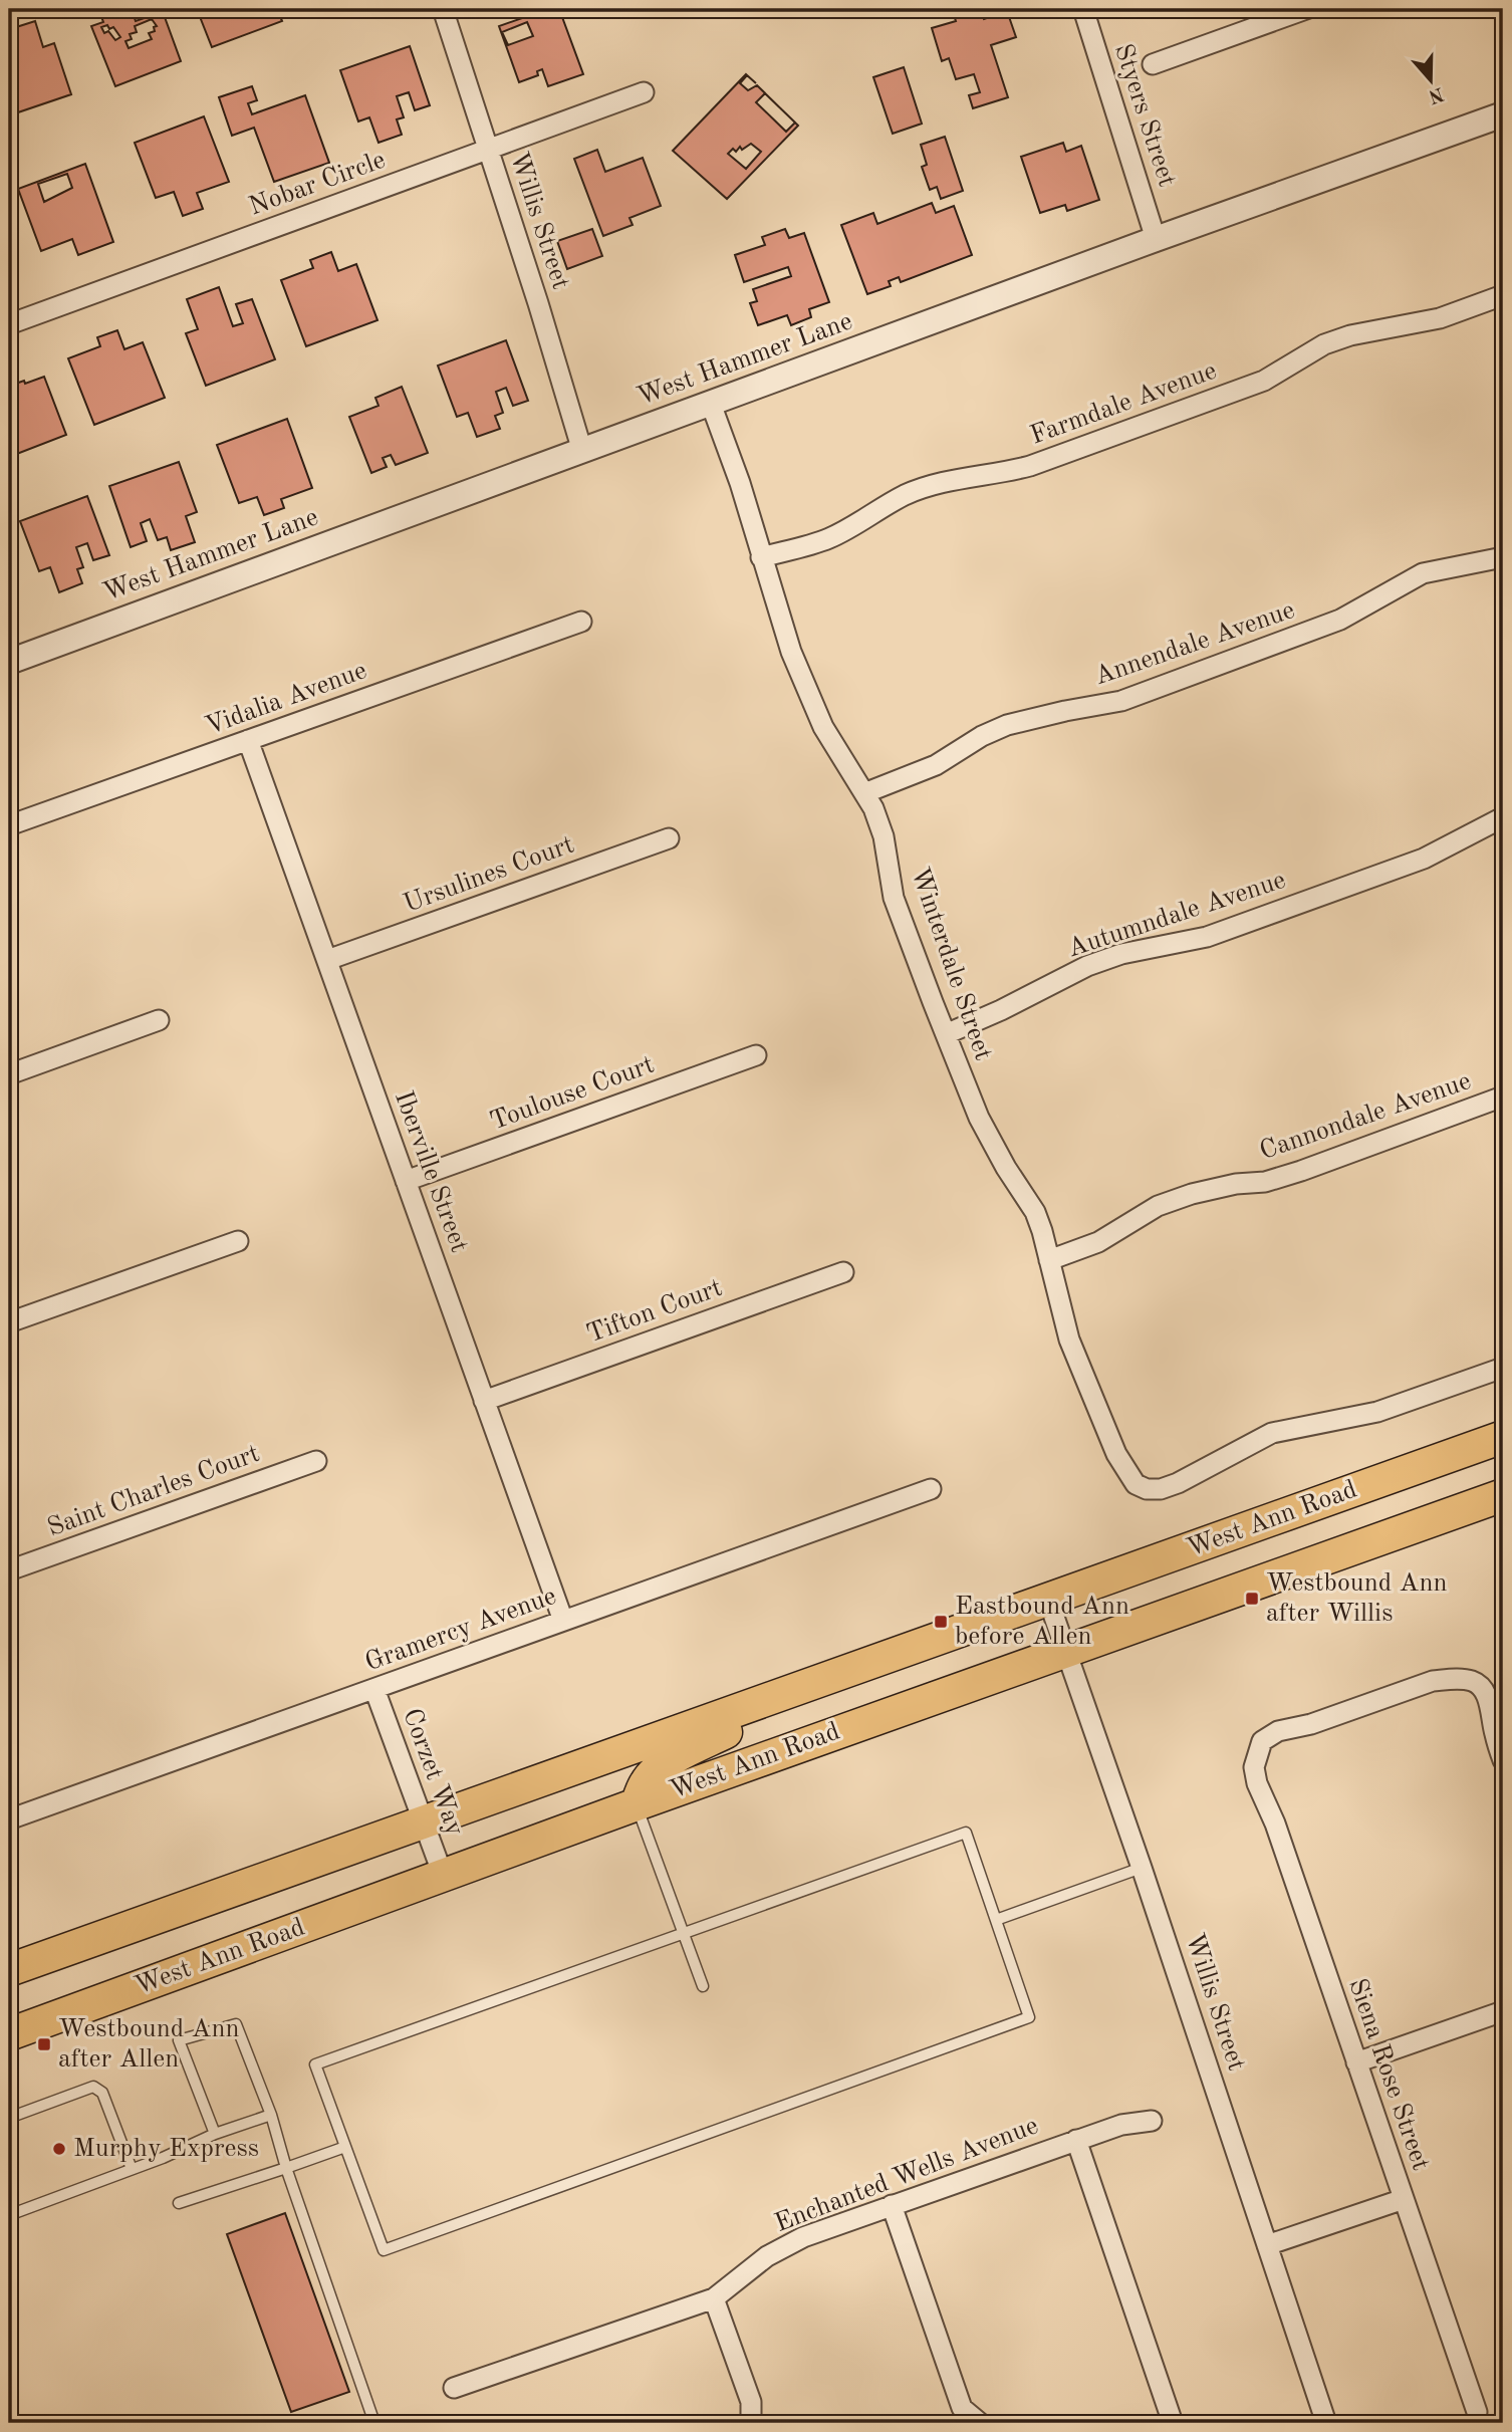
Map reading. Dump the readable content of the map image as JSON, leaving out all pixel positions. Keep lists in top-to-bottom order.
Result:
{
  "streets": {
    "main road": ["West Ann Road"],
    "street": [
      "Styers Street",
      "Nobar Circle",
      "Willis Street",
      "West Hammer Lane",
      "Farmdale Avenue",
      "Annendale Avenue",
      "Vidalia Avenue",
      "Ursulines Court",
      "Autumndale Avenue",
      "Winterdale Street",
      "Toulouse Court",
      "Cannondale Avenue",
      "Iberville Street",
      "Tifton Court",
      "Saint Charles Court",
      "Gramercy Avenue",
      "Corzet Way",
      "Siena Rose Street",
      "Enchanted Wells Avenue"
    ]
  },
  "crossings": [
    ["Styers Street", "West Hammer Lane"],
    ["Nobar Circle", "Willis Street"],
    ["Willis Street", "West Hammer Lane"],
    ["Willis Street", "West Ann Road"],
    ["West Hammer Lane", "Winterdale Street"],
    ["Farmdale Avenue", "Winterdale Street"],
    ["Annendale Avenue", "Winterdale Street"],
    ["Vidalia Avenue", "Iberville Street"],
    ["Ursulines Court", "Iberville Street"],
    ["Autumndale Avenue", "Winterdale Street"],
    ["Winterdale Street", "Cannondale Avenue"],
    ["Toulouse Court", "Iberville Street"],
    ["Iberville Street", "Tifton Court"],
    ["Iberville Street", "Gramercy Avenue"],
    ["West Ann Road", "Corzet Way"],
    ["Gramercy Avenue", "Corzet Way"]
  ],
  "places": {
    "transit": ["Westbound Ann after Willis", "Eastbound Ann before Allen", "Westbound Ann after Allen"],
    "other": ["Murphy Express"]
  },
  "north": "bottom"
}
